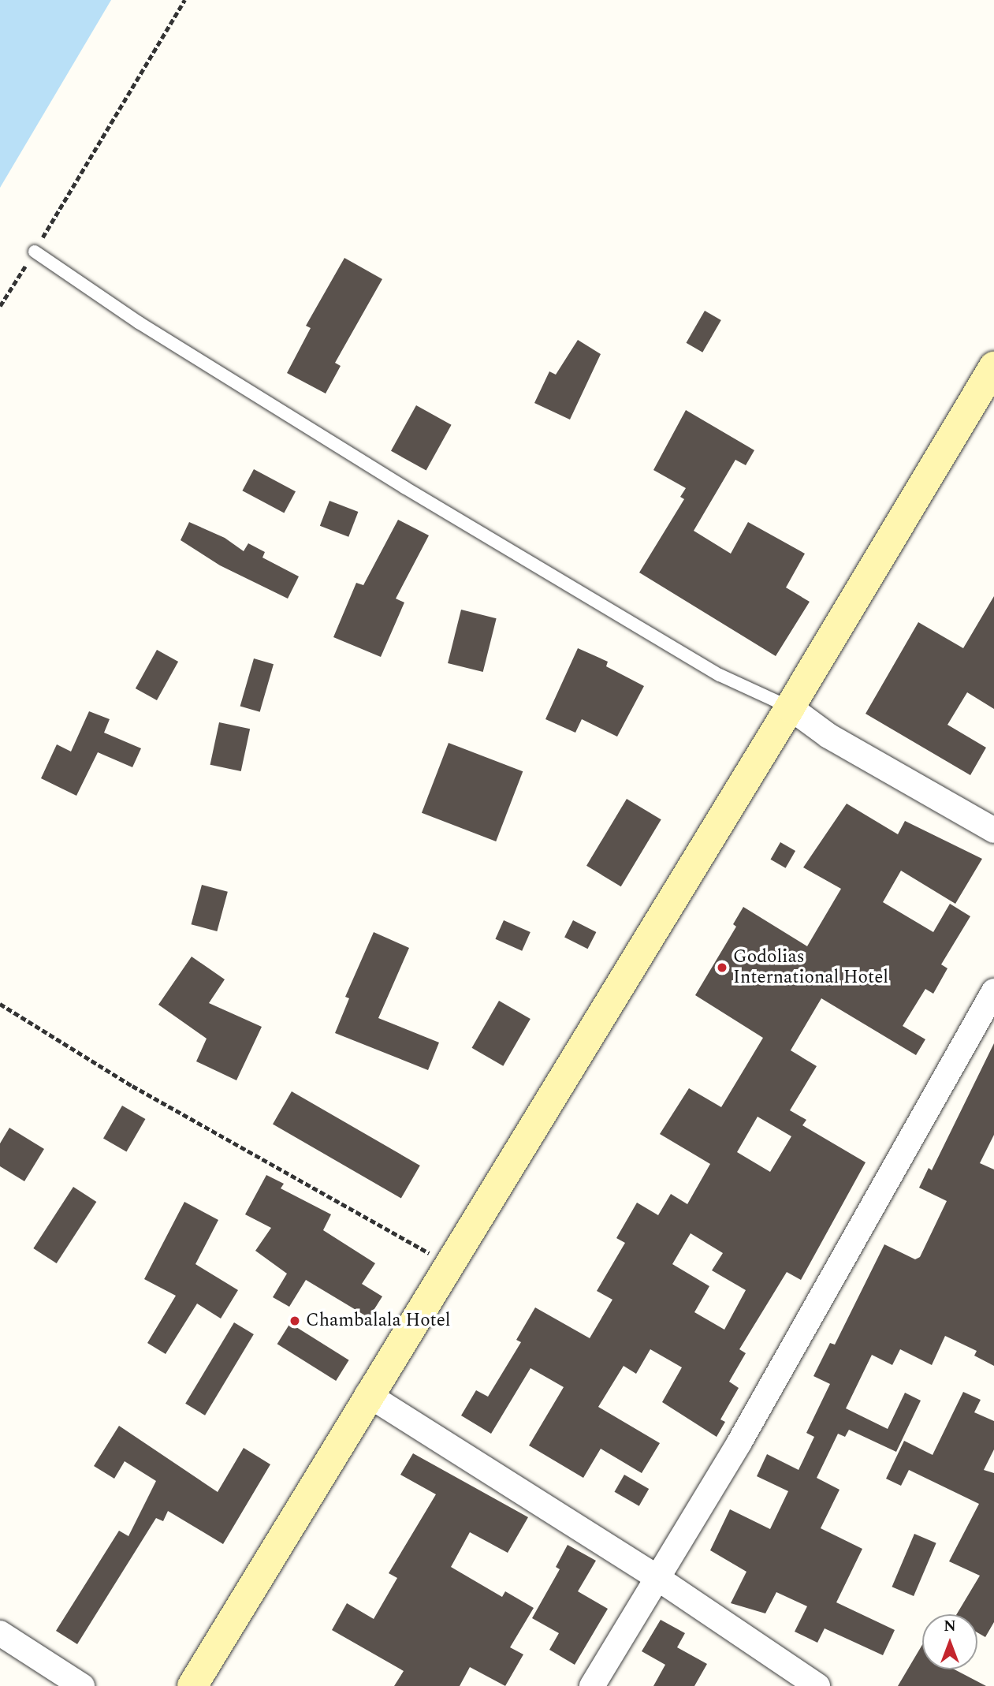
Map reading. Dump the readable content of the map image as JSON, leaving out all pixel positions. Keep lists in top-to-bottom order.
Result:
{
  "places": ["Godolias International Hotel", "Chambalala Hotel"],
  "north": "top"
}
